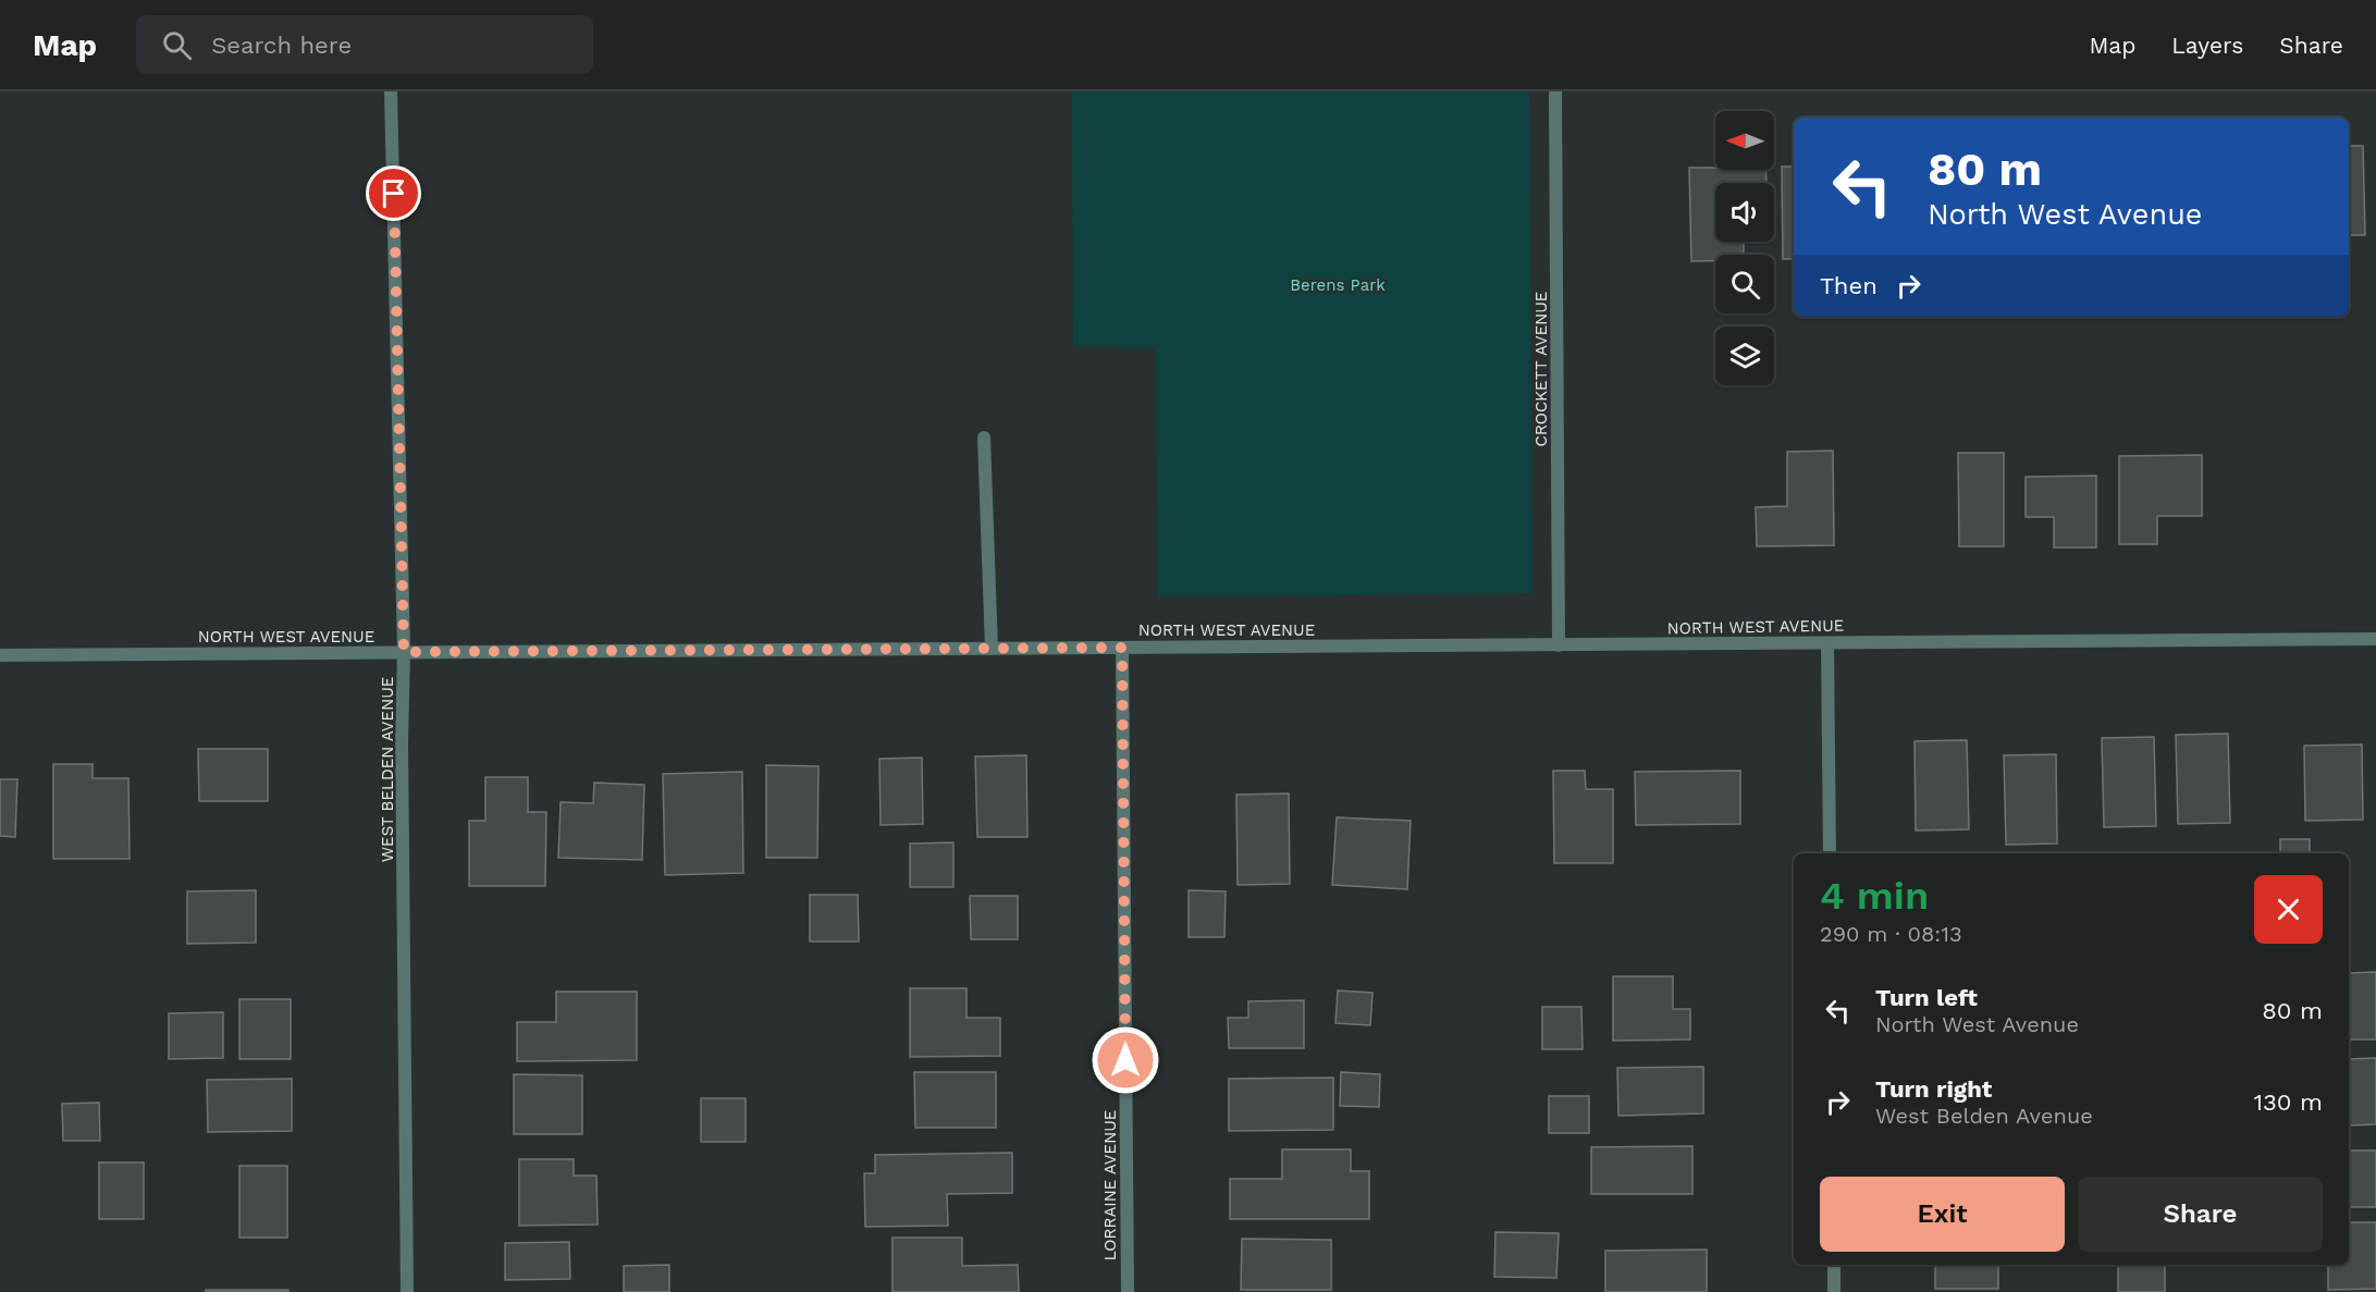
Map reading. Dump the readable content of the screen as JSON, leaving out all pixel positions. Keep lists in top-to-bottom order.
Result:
{
  "streets": {
    "street": [
      "CROCKETT AVENUE",
      "NORTH WEST AVENUE",
      "WEST BELDEN AVENUE",
      "LORRAINE AVENUE"
    ]
  },
  "crossings": [
    ["CROCKETT AVENUE", "NORTH WEST AVENUE"],
    ["NORTH WEST AVENUE", "WEST BELDEN AVENUE"],
    ["NORTH WEST AVENUE", "LORRAINE AVENUE"]
  ],
  "parks": ["Berens Park"],
  "north": "left",
  "page": {
    "header": "Map",
    "search": "Search here",
    "nav": ["Map", "Layers", "Share"],
    "turn": ["80 m", "North West Avenue"],
    "then": "Then",
    "heading": ["4 min", "290 m · 08:13"],
    "list": [
      {
        "name": "Turn left",
        "note": "North West Avenue",
        "value": "80 m"
      },
      {
        "name": "Turn right",
        "note": "West Belden Avenue",
        "value": "130 m"
      }
    ],
    "buttons": ["Exit", "Share"]
  }
}
